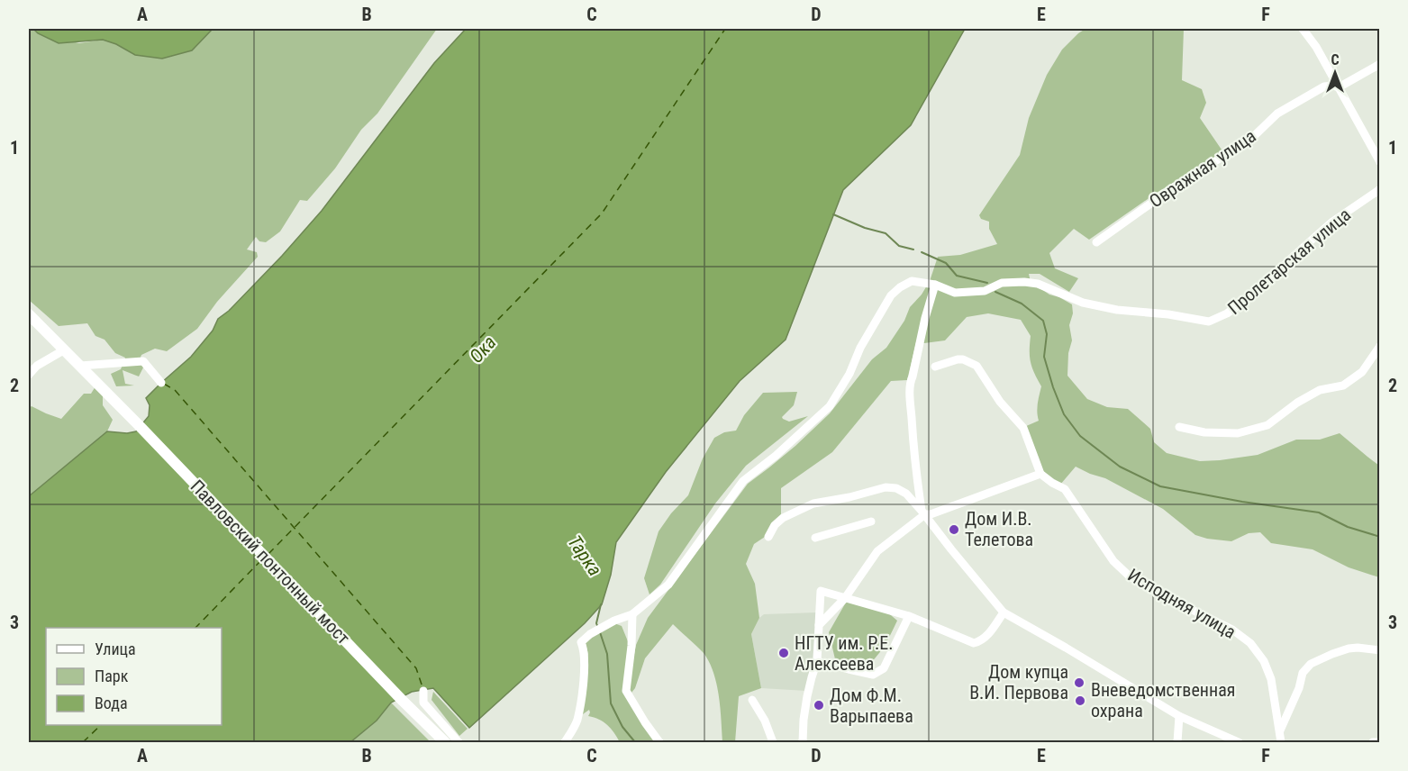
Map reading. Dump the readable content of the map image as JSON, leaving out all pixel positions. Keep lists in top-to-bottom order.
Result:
{
  "streets": {
    "main road": ["Павловский понтонный мост"],
    "street": ["Овражная улица", "Пролетарская улица", "Исподняя улица"]
  },
  "water": ["Ока", "Тарка"],
  "places": [
    "Дом И.В. Телетова",
    "НГТУ им. Р.Е. Алексеева",
    "Дом купца В.И. Первова",
    "Вневедомственная охрана",
    "Дом Ф.М. Варыпаева"
  ],
  "legend": ["Улица", "Парк", "Вода"],
  "north": "top",
  "grid": {
    "columns": [
      "A",
      "B",
      "C",
      "D",
      "E",
      "F"
    ],
    "rows": ["1", "2", "3"]
  }
}
